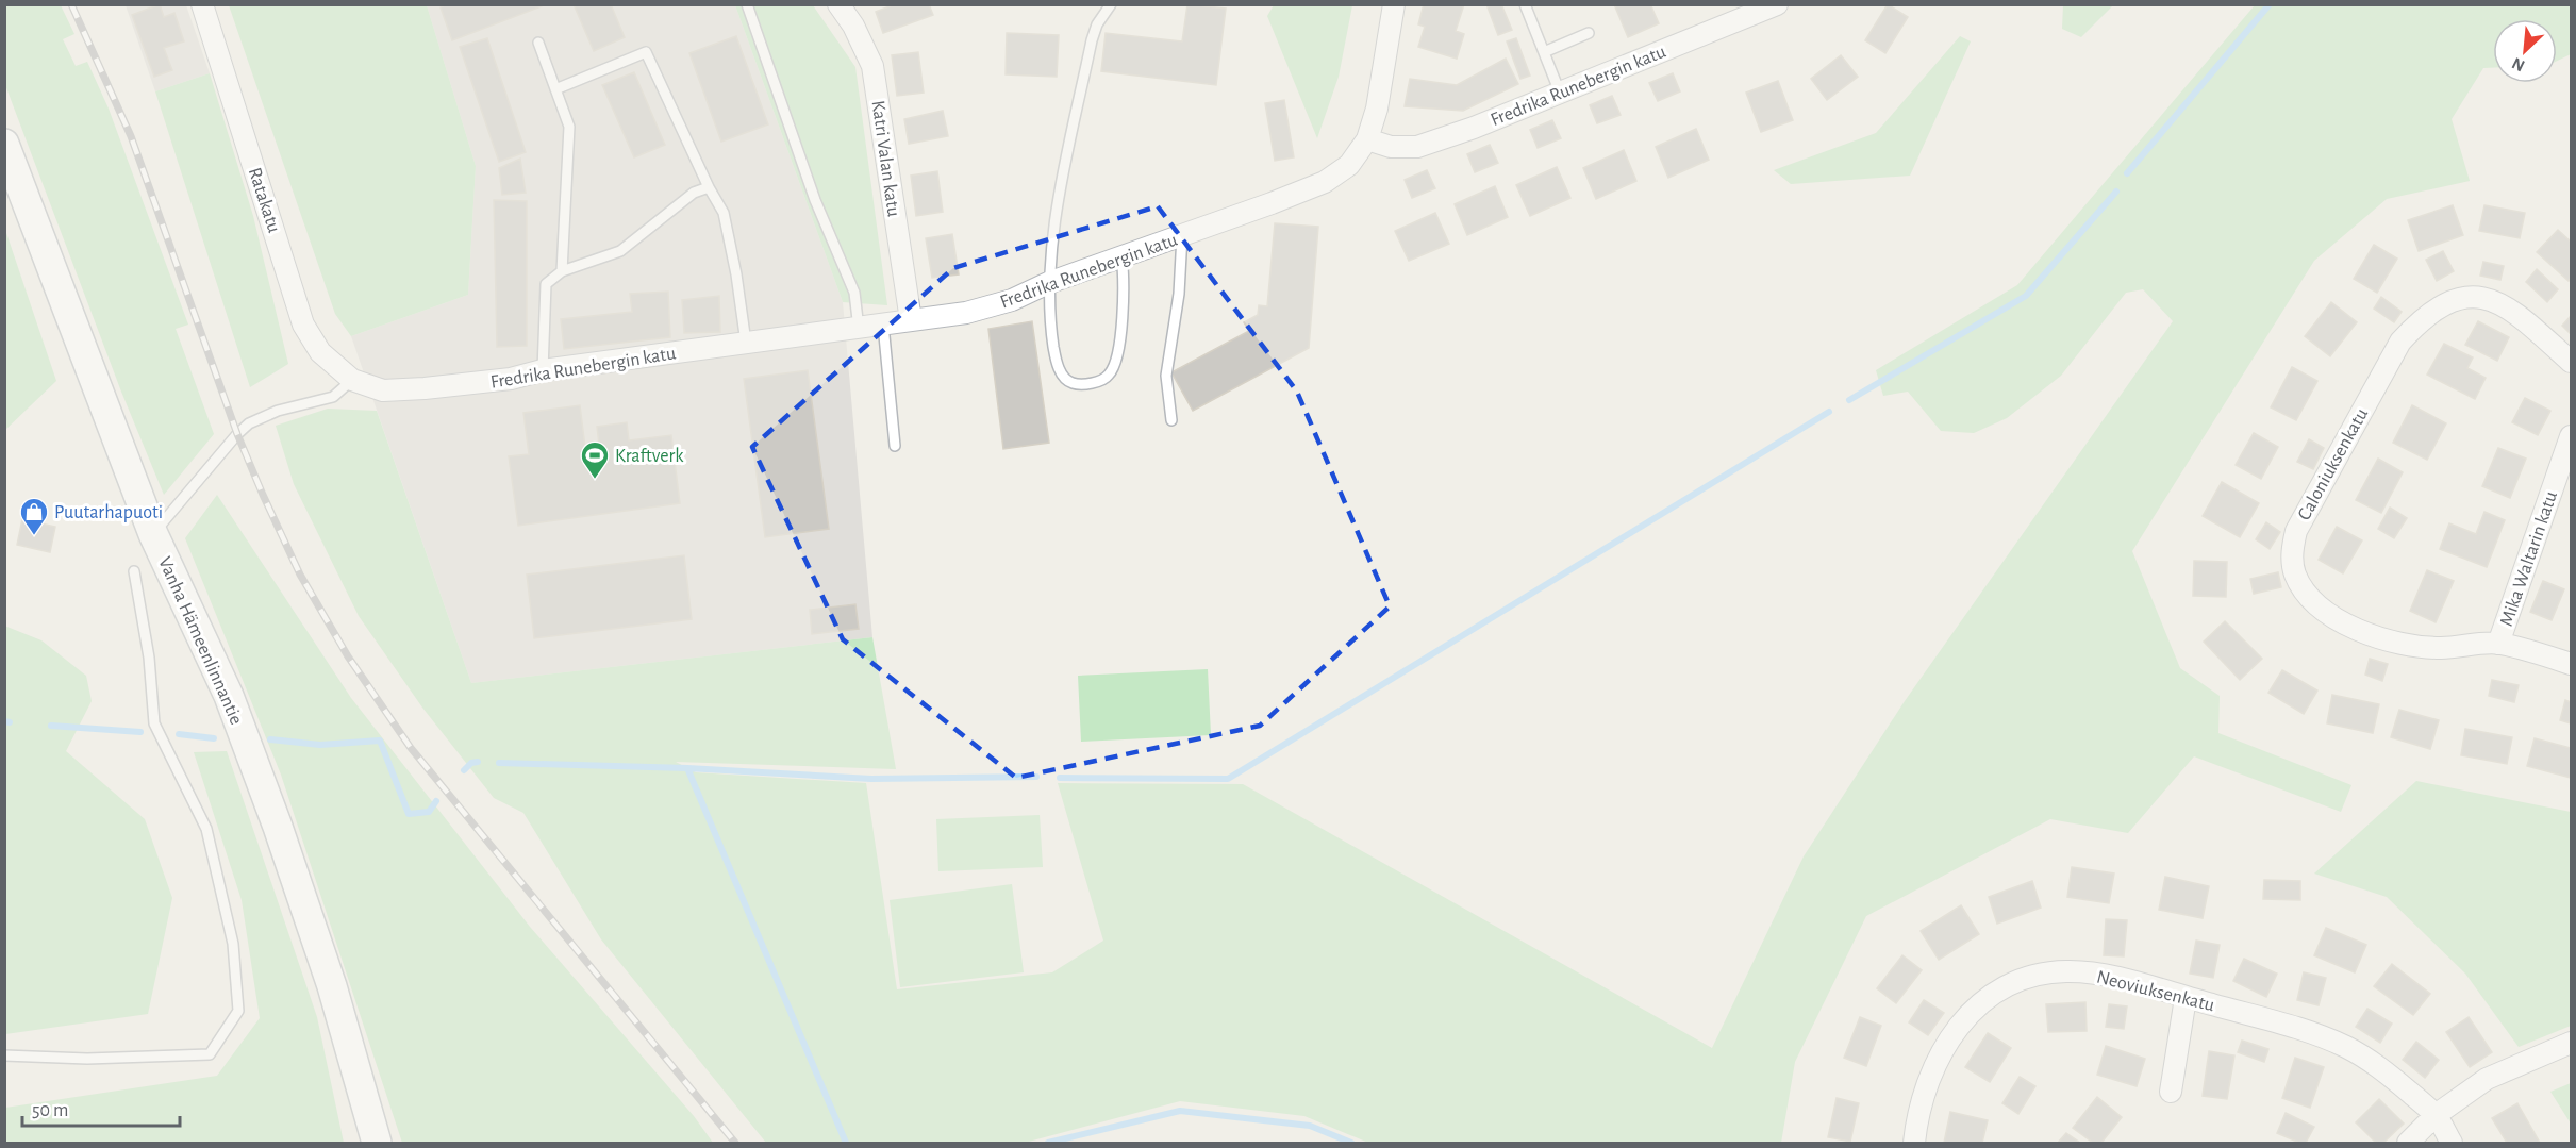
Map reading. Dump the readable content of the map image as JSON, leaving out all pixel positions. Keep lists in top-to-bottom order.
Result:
{
  "streets": {
    "street": [
      "Fredrika Runebergin katu",
      "Katri Valan katu",
      "Ratakatu",
      "Caloniuksenkatu",
      "Mika Waltarin katu",
      "Vanha Hämeenlinnantie",
      "Neoviuksenkatu"
    ]
  },
  "crossings": [
    ["Fredrika Runebergin katu", "Katri Valan katu"],
    ["Fredrika Runebergin katu", "Ratakatu"],
    ["Caloniuksenkatu", "Mika Waltarin katu"]
  ],
  "places": {
    "sports": ["Kraftverk"],
    "shop": ["Puutarhapuoti"]
  },
  "scale_bar": "50 m",
  "north": "bottom left"
}
